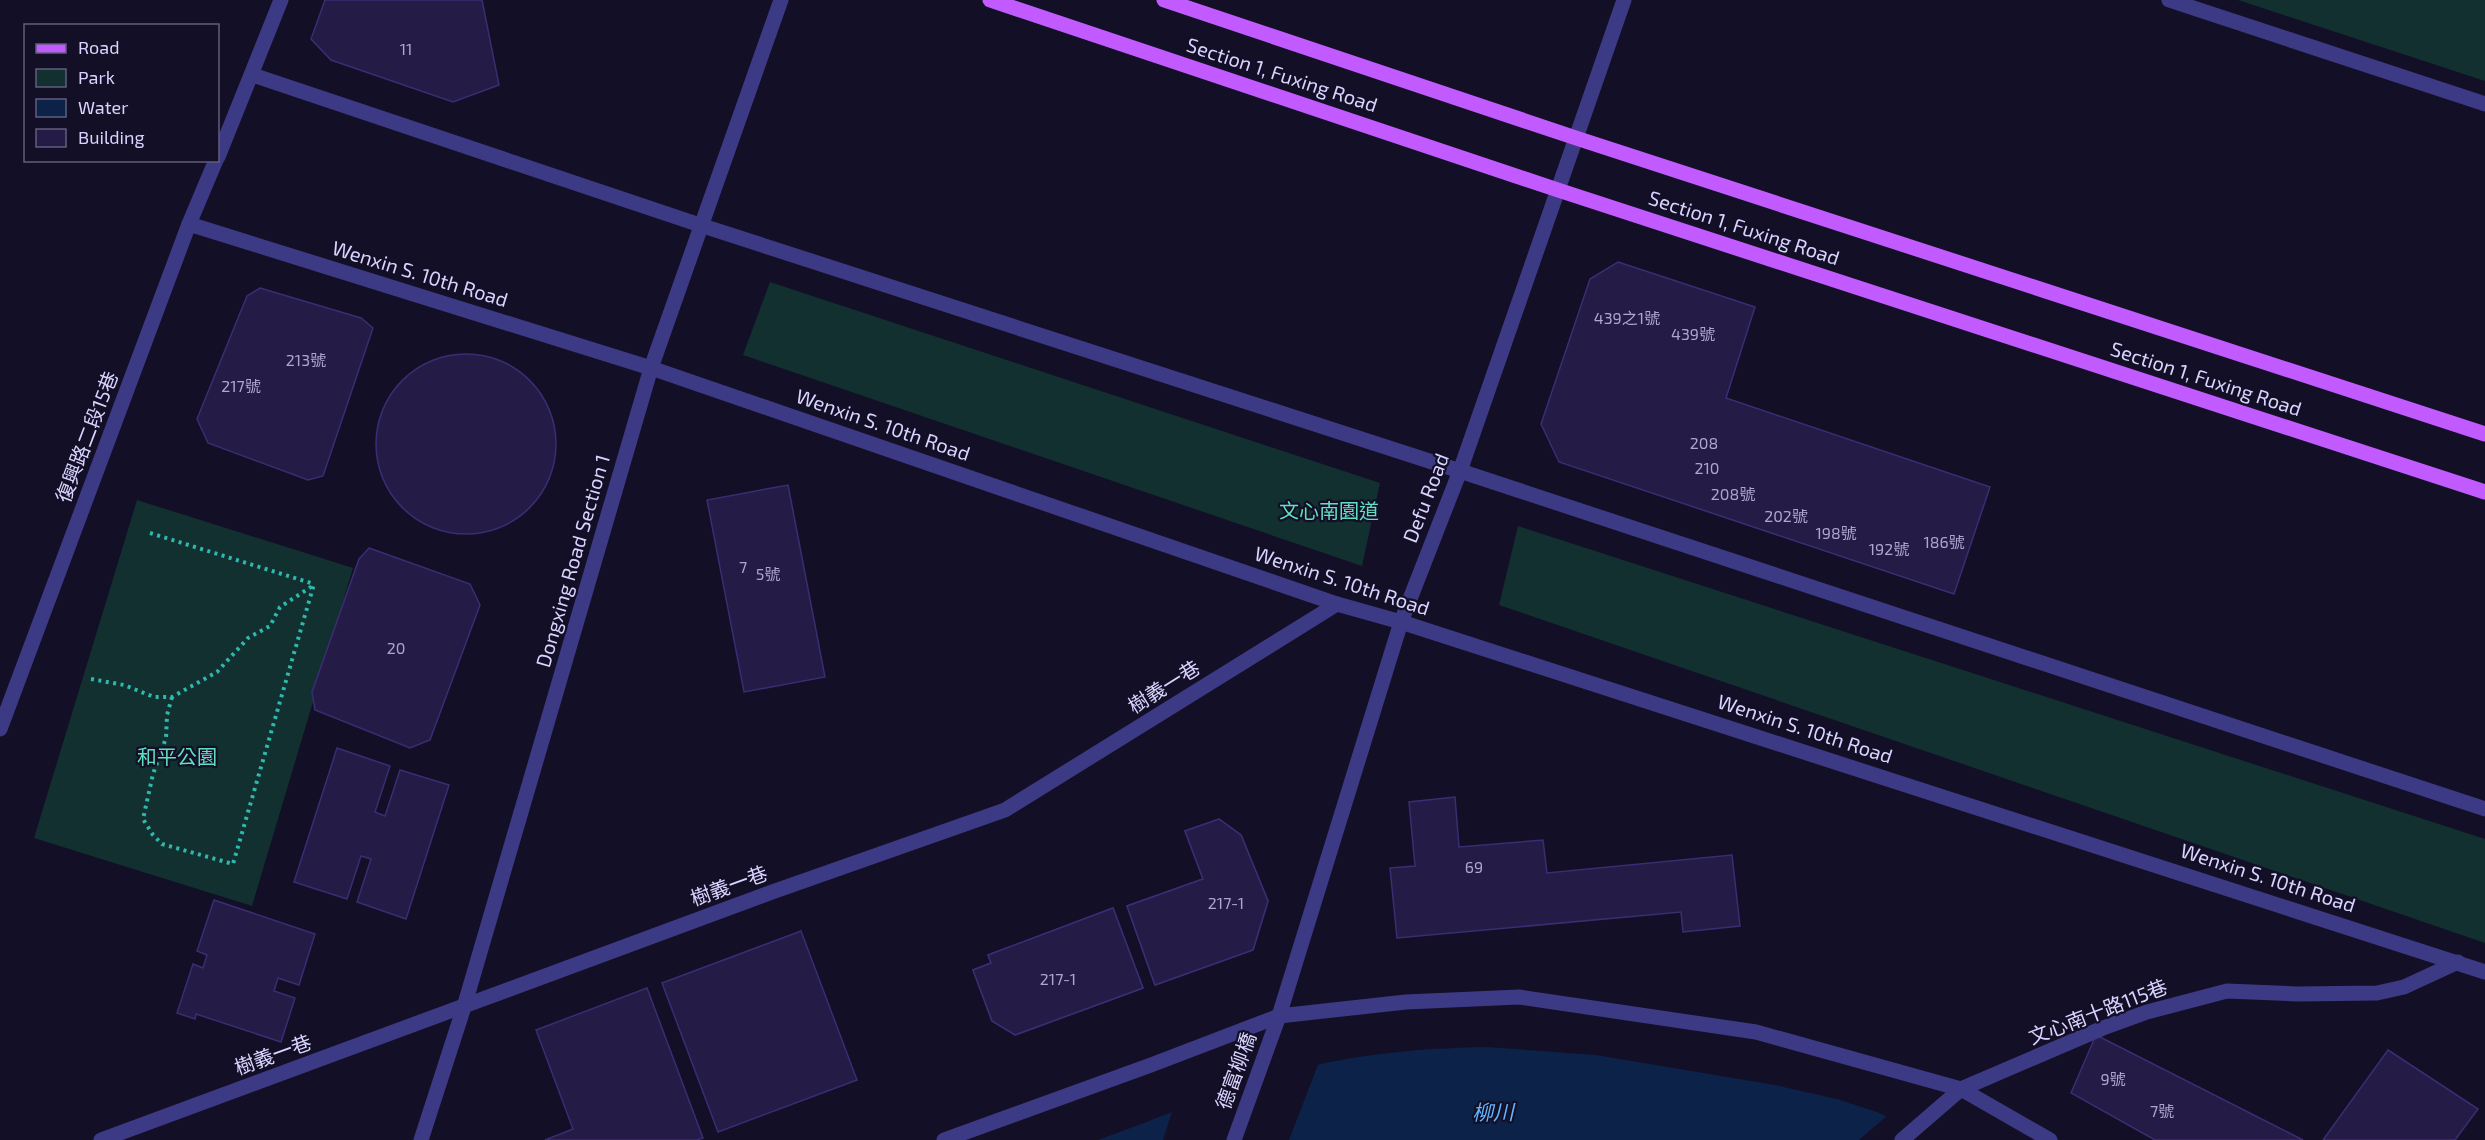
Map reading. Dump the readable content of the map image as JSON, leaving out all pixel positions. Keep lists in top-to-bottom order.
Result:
{
  "streets": {
    "main road": ["Section 1, Fuxing Road"],
    "street": [
      "Wenxin S. 10th Road",
      "復興路二段15巷",
      "Defu Road",
      "Dongxing Road Section 1",
      "樹義一巷",
      "文心南十路115巷",
      "德富柳橋"
    ]
  },
  "crossings": [
    ["Section 1, Fuxing Road", "Defu Road"],
    ["Wenxin S. 10th Road", "復興路二段15巷"],
    ["Wenxin S. 10th Road", "Defu Road"],
    ["Wenxin S. 10th Road", "Dongxing Road Section 1"],
    ["Wenxin S. 10th Road", "樹義一巷"],
    ["Wenxin S. 10th Road", "文心南十路115巷"],
    ["Defu Road", "德富柳橋"],
    ["Dongxing Road Section 1", "樹義一巷"]
  ],
  "water": ["柳川"],
  "parks": ["文心南園道", "和平公園"],
  "house_numbers": [
    "11",
    "439之1號",
    "439號",
    "213號",
    "217號",
    "208",
    "210",
    "208號",
    "202號",
    "198號",
    "186號",
    "192號",
    "7",
    "5號",
    "20",
    "69",
    "217-1",
    "217-1",
    "9號",
    "7號"
  ],
  "legend": [
    "Road",
    "Park",
    "Water",
    "Building"
  ]
}
